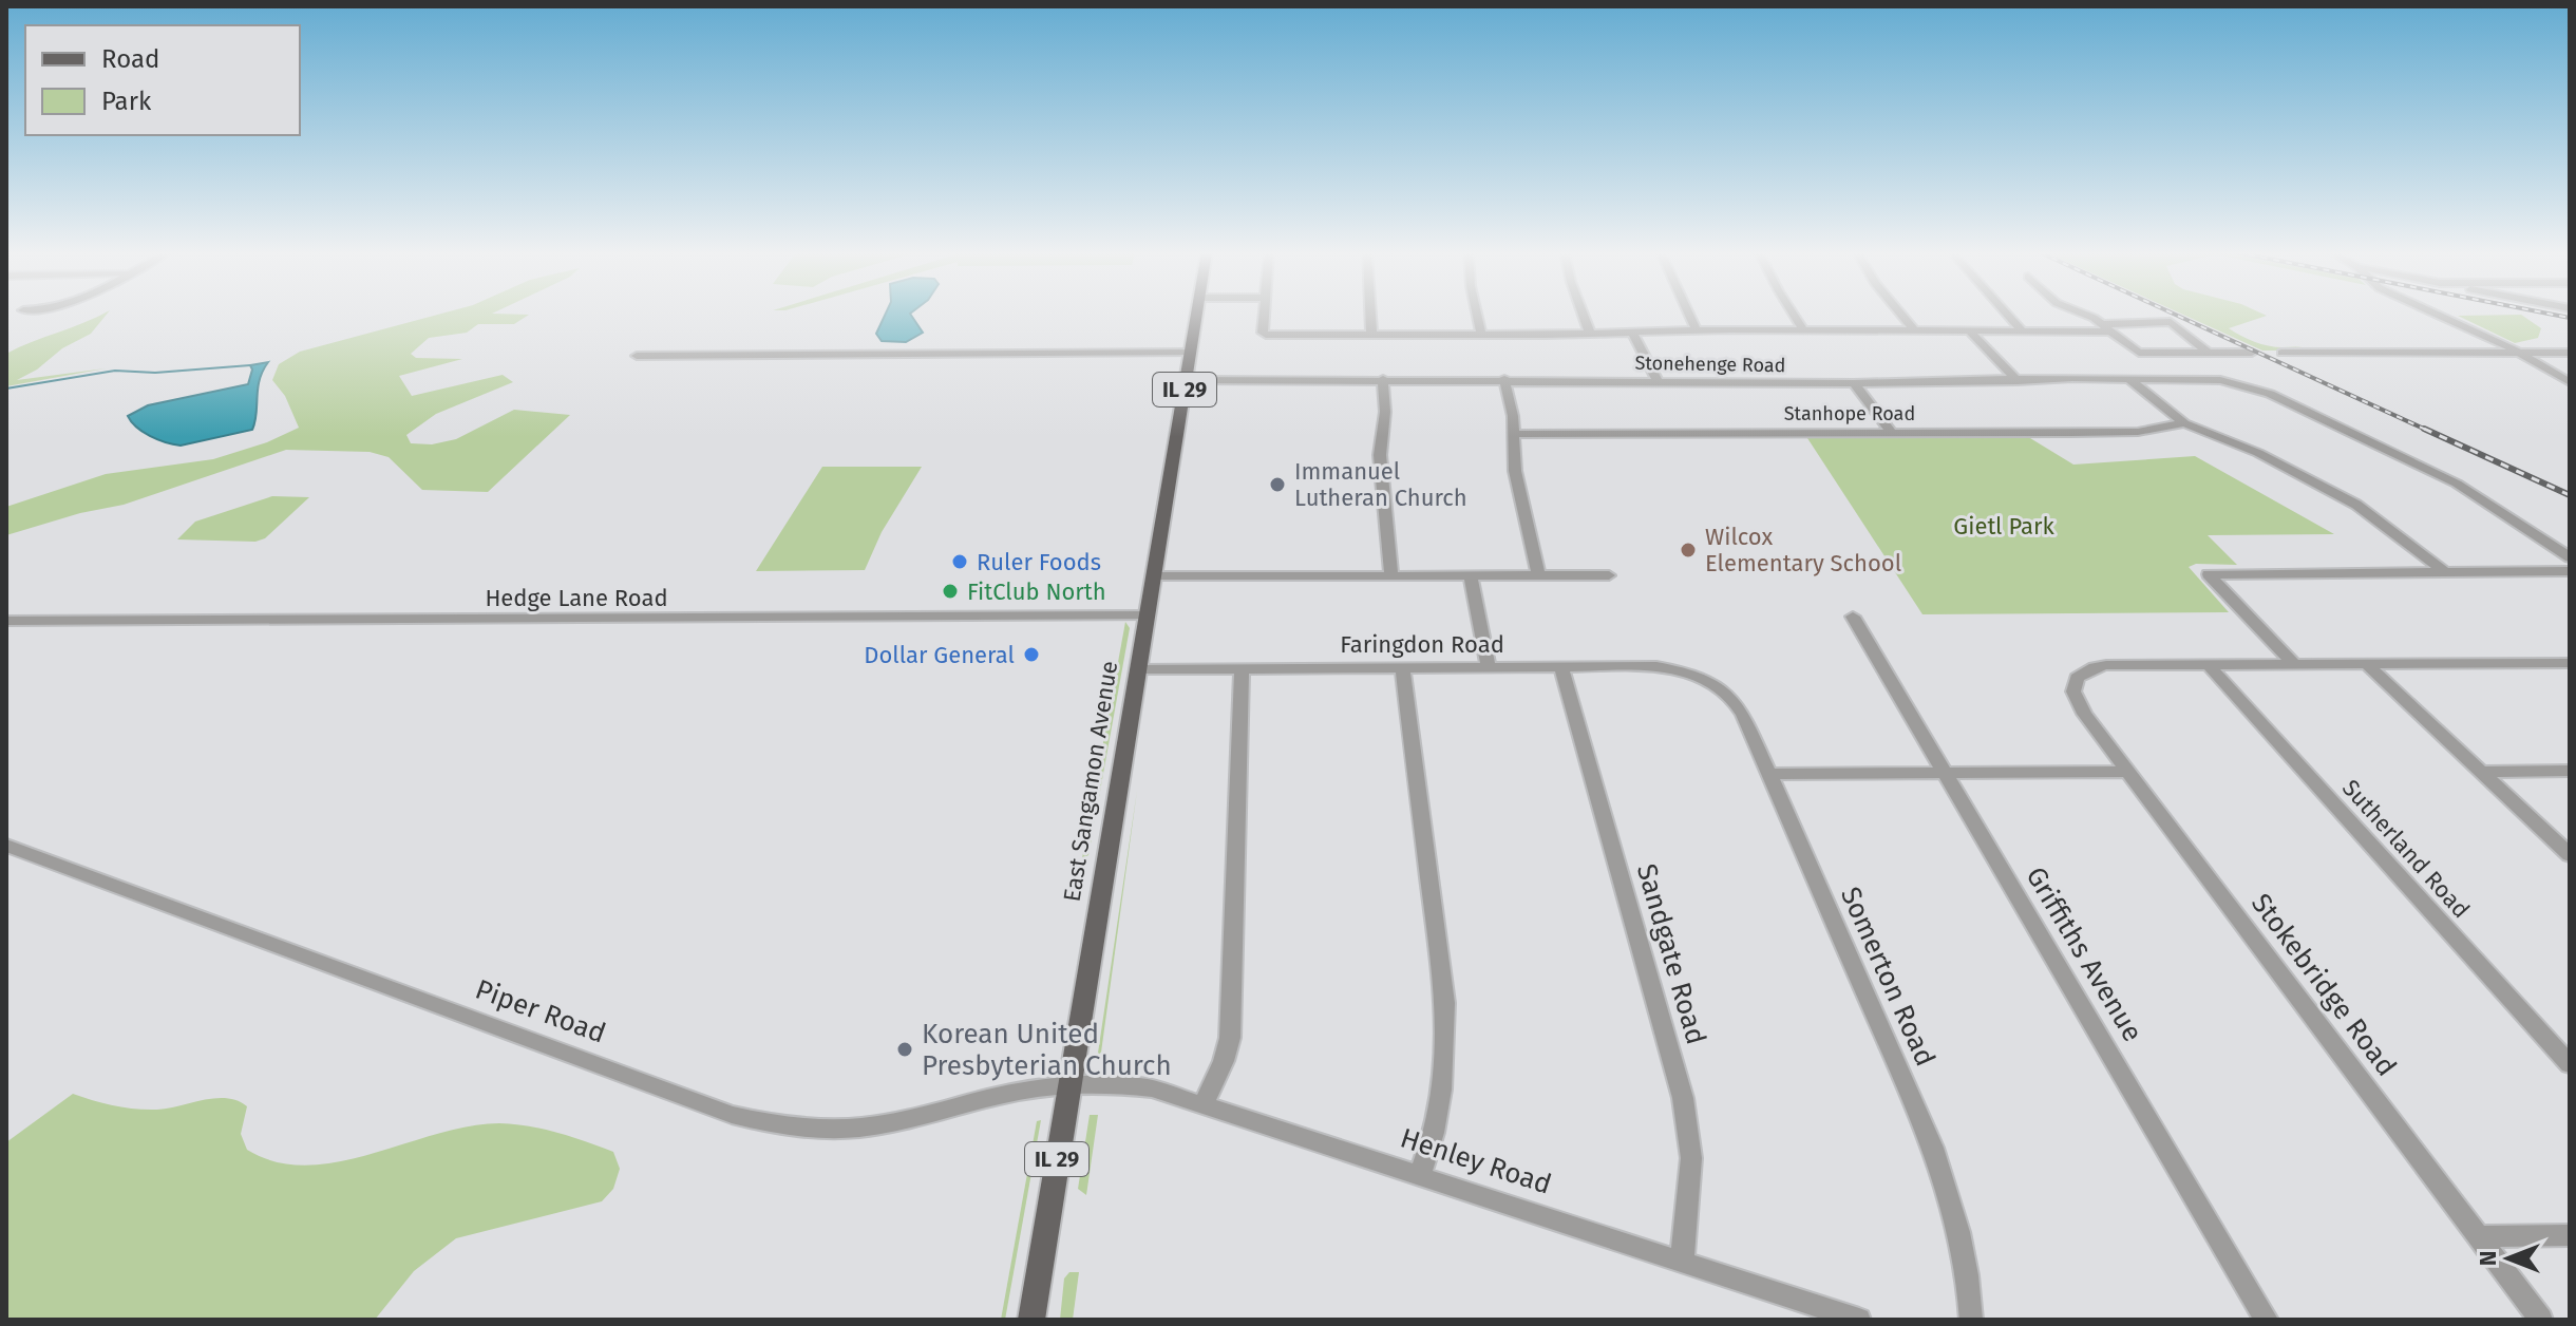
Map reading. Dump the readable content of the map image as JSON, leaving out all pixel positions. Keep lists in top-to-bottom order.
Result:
{
  "streets": {
    "main road": ["IL 29", "East Sangamon Avenue"],
    "street": [
      "Stonehenge Road",
      "Stanhope Road",
      "Hedge Lane Road",
      "Faringdon Road",
      "Sutherland Road",
      "Sandgate Road",
      "Griffiths Avenue",
      "Somerton Road",
      "Stokebridge Road",
      "Piper Road",
      "Henley Road"
    ]
  },
  "crossings": [
    ["Stonehenge Road", "East Sangamon Avenue"],
    ["Hedge Lane Road", "East Sangamon Avenue"],
    ["Faringdon Road", "East Sangamon Avenue"],
    ["Faringdon Road", "Sandgate Road"],
    ["Faringdon Road", "Somerton Road"],
    ["East Sangamon Avenue", "Piper Road"],
    ["East Sangamon Avenue", "Henley Road"],
    ["Sutherland Road", "Stokebridge Road"],
    ["Sandgate Road", "Henley Road"],
    ["Piper Road", "Henley Road"]
  ],
  "parks": ["Gietl Park"],
  "places": [
    "Immanuel Lutheran Church",
    "Wilcox Elementary School",
    "Ruler Foods",
    "FitClub North",
    "Dollar General",
    "Korean United Presbyterian Church"
  ],
  "legend": ["Road", "Park"],
  "north": "left"
}
